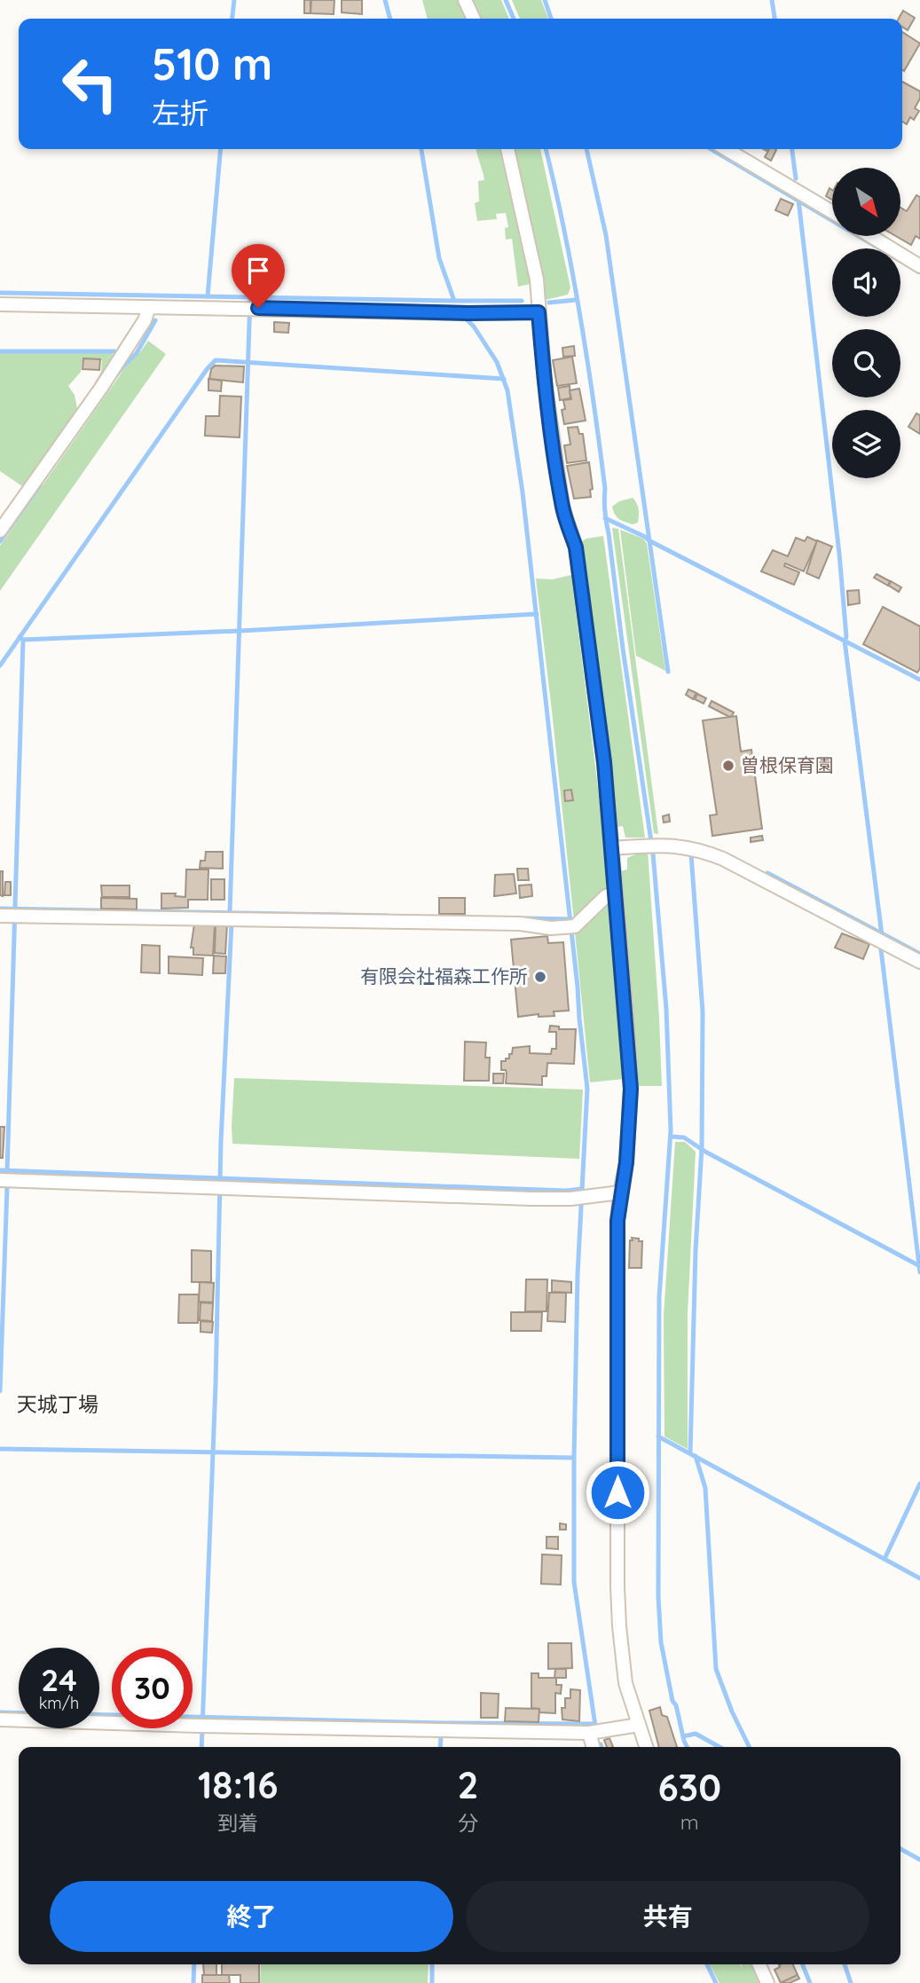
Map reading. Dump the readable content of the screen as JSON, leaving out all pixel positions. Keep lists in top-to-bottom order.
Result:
{
  "districts": ["天城丁場"],
  "places": ["曽根保育園", "有限会社福森工作所"],
  "north": "bottom right",
  "page": {
    "turn": ["510 m", "左折"],
    "speed": "24 km/h",
    "limit": "30",
    "eta": [
      "18:16",
      "到着",
      "2",
      "分",
      "630",
      "m"
    ],
    "buttons": ["終了", "共有"]
  }
}
